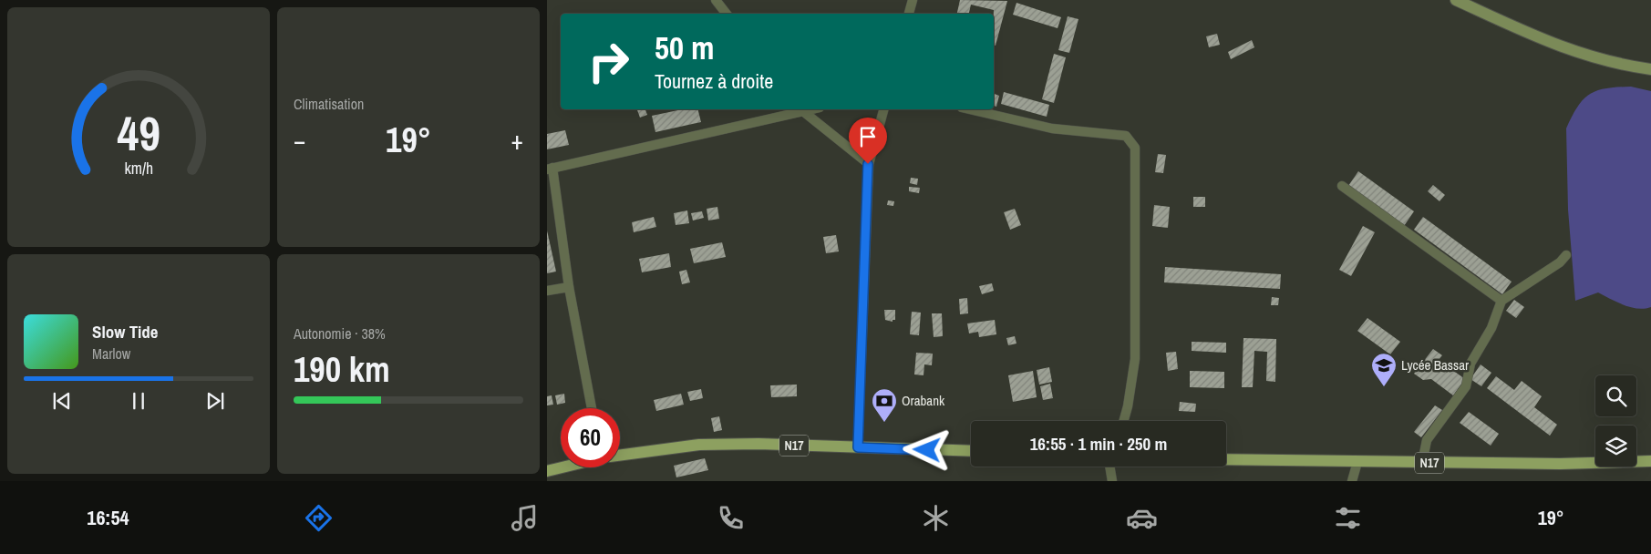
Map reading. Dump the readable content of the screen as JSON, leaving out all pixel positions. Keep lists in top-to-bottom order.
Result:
{
  "streets": {
    "main road": ["N17"]
  },
  "places": {
    "school or university": ["Lycée Bassar"],
    "bank": ["Orabank"]
  },
  "page": {
    "tile": [
      "Climatisation",
      ["Autonomie · 38%", "190 km"]
    ],
    "turn": ["50 m", "Tournez à droite"],
    "heat": ["−", "19°", "+"],
    "song": ["Slow Tide", "Marlow"],
    "limit": "60",
    "trip": "16:55 · 1 min · 250 m",
    "tabs": ["16:54", "19°"],
    "gauge": ["49", "km/h"]
  }
}
